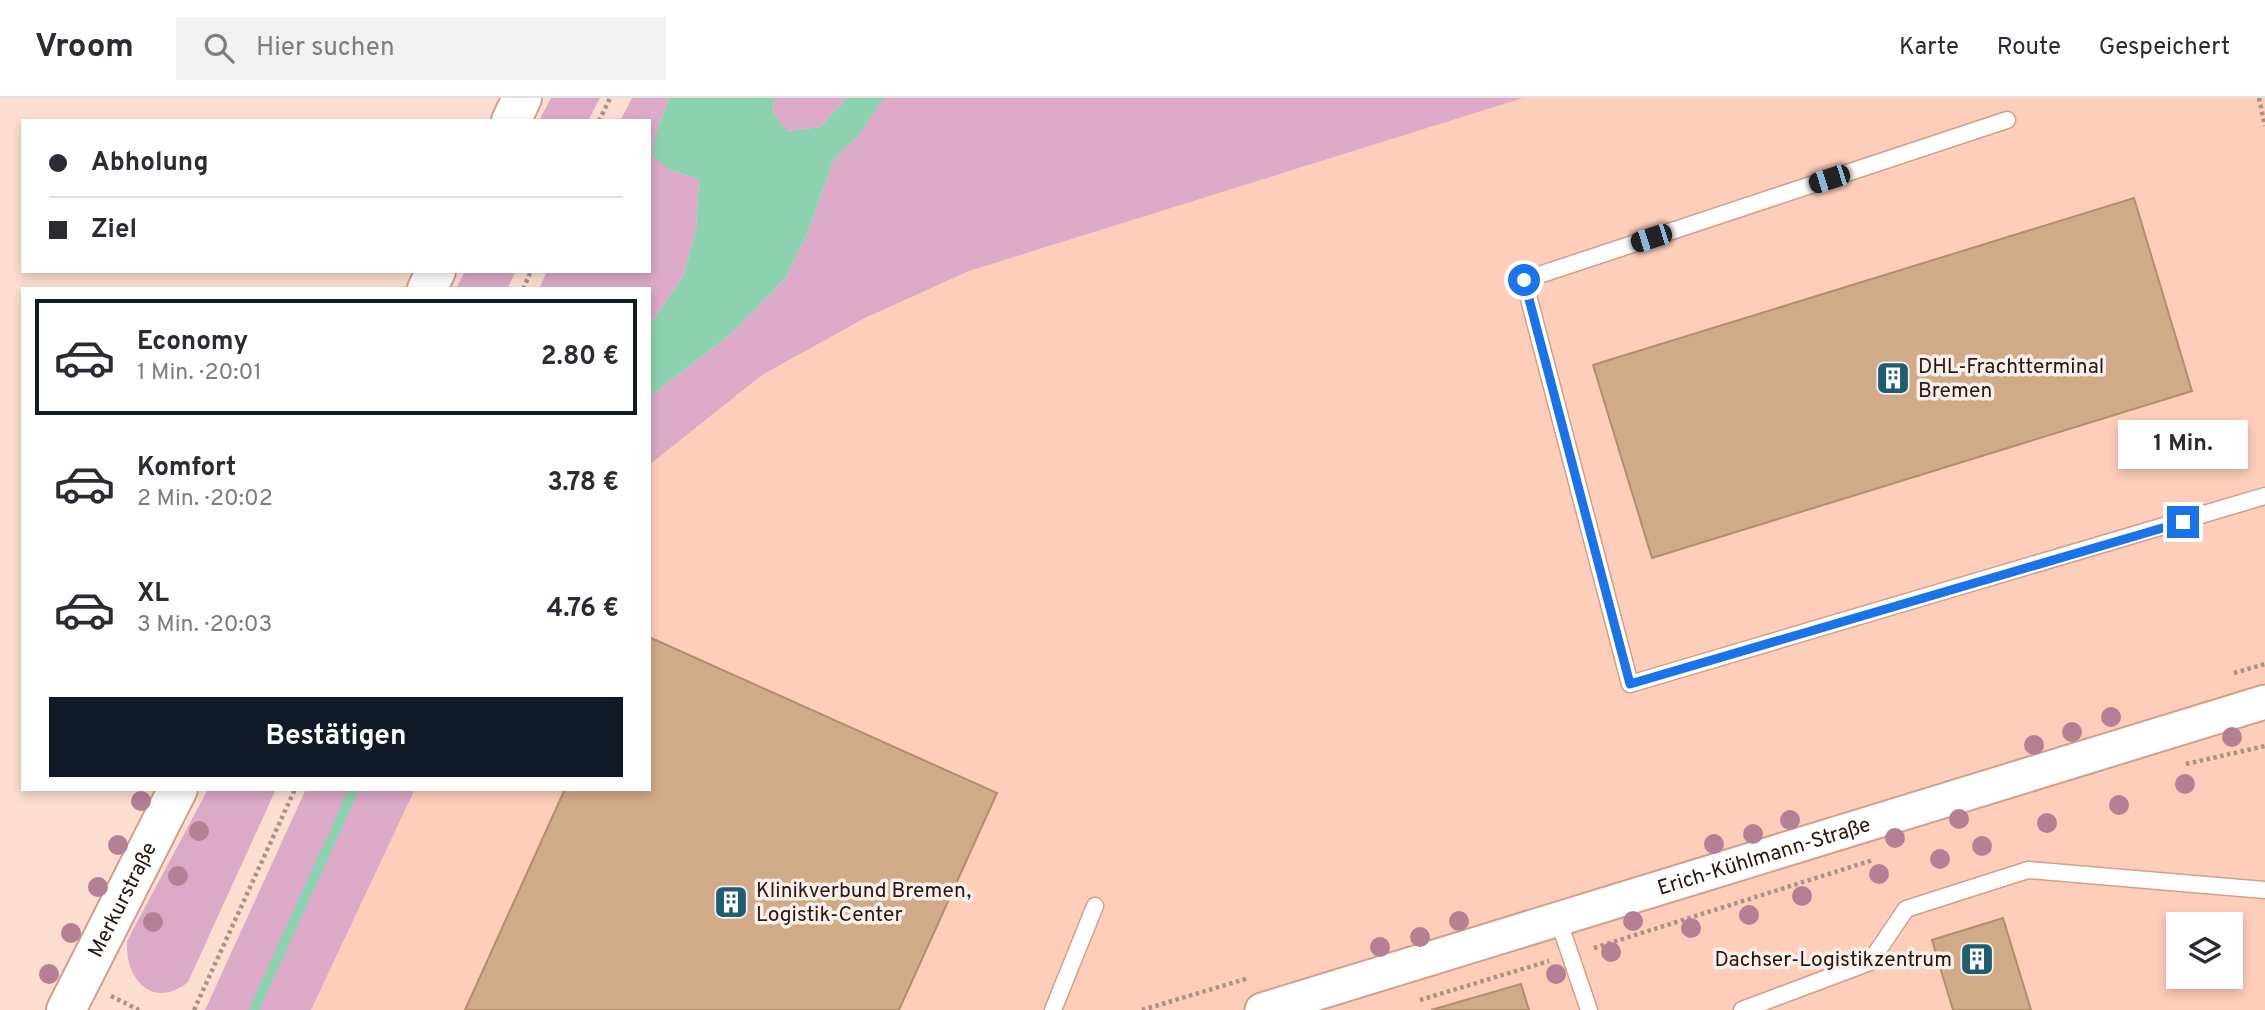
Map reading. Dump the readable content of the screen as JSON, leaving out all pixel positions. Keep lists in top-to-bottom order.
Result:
{
  "streets": {
    "street": ["Erich-Kühlmann-Straße", "Merkurstraße"]
  },
  "places": {
    "building": ["DHL-Frachtterminal Bremen", "Klinikverbund Bremen, Logistik-Center", "Dachser-Logistikzentrum"]
  },
  "page": {
    "header": "Vroom",
    "search": "Hier suchen",
    "nav": ["Karte", "Route", "Gespeichert"],
    "banner": ["Abholung", "Ziel"],
    "list": [
      {
        "name": "Economy",
        "note": "1 Min. · 20:01",
        "value": "2.80 €"
      },
      {
        "name": "Komfort",
        "note": "2 Min. · 20:02",
        "value": "3.78 €"
      },
      {
        "name": "XL",
        "note": "3 Min. · 20:03",
        "value": "4.76 €"
      }
    ],
    "bubble": "1 Min.",
    "buttons": "Bestätigen"
  }
}
